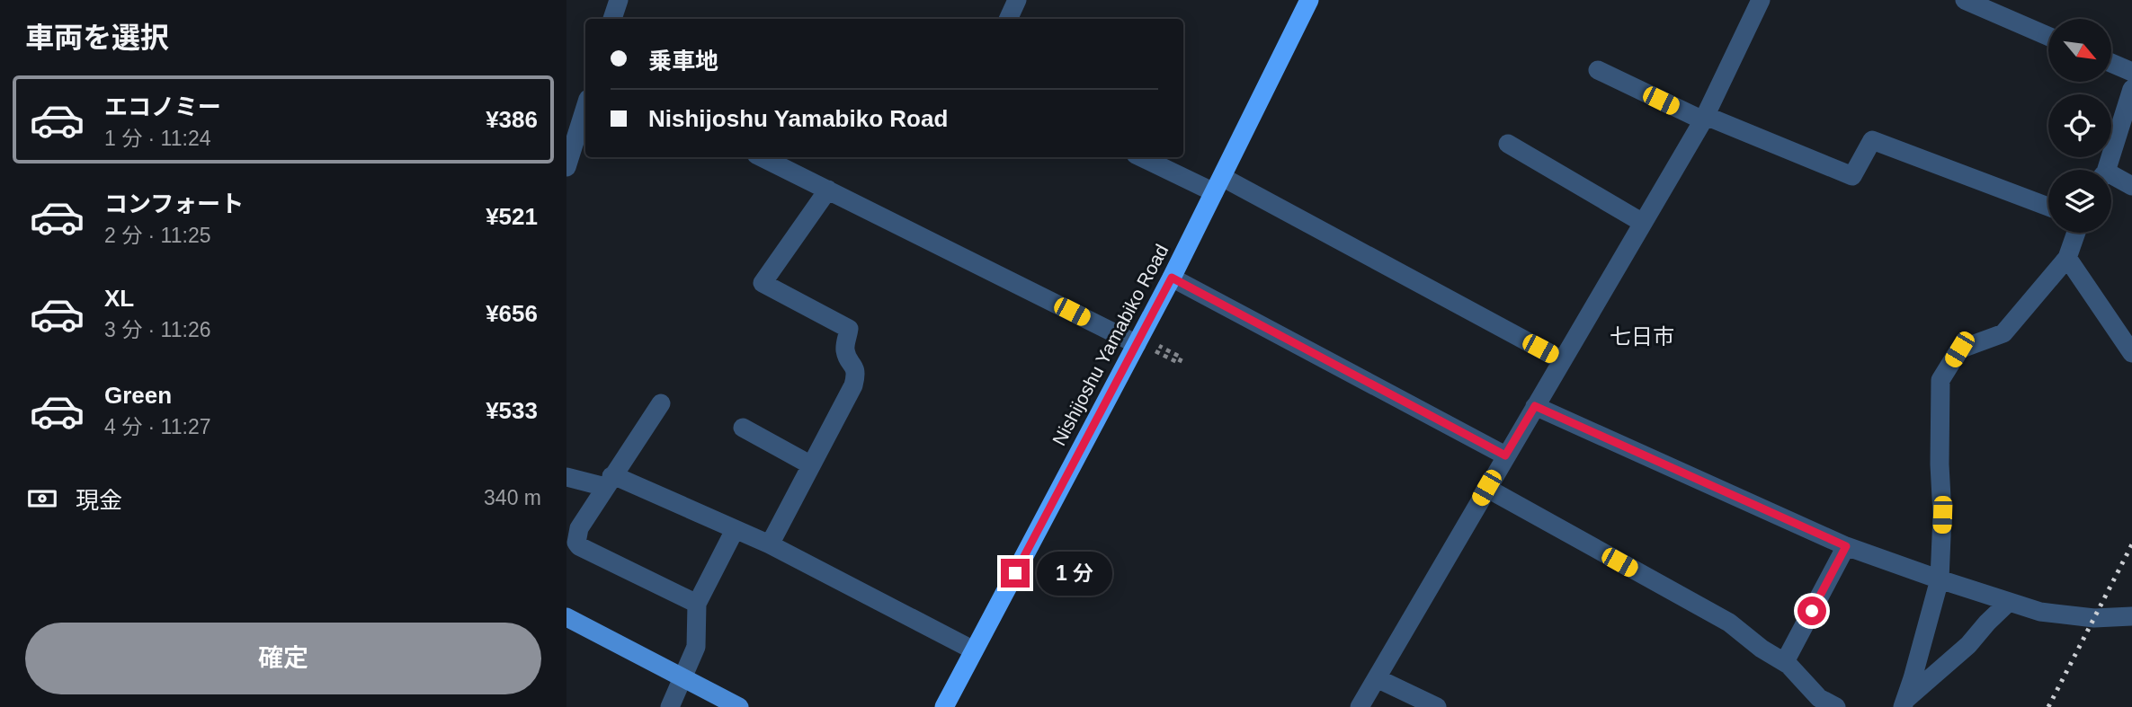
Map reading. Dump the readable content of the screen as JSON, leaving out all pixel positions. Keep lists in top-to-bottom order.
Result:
{
  "streets": {
    "highway": ["Nishijoshu Yamabiko Road"]
  },
  "districts": ["七日市"],
  "north": "bottom right",
  "page": {
    "heading": "車両を選択",
    "banner": ["乗車地", "Nishijoshu Yamabiko Road"],
    "list": [
      {
        "name": "エコノミー",
        "note": "1 分 · 11:24",
        "value": "¥386"
      },
      {
        "name": "コンフォート",
        "note": "2 分 · 11:25",
        "value": "¥521"
      },
      {
        "name": "XL",
        "note": "3 分 · 11:26",
        "value": "¥656"
      },
      {
        "name": "Green",
        "note": "4 分 · 11:27",
        "value": "¥533"
      }
    ],
    "pay": ["現金", "340 m"],
    "bubble": "1 分",
    "buttons": "確定"
  }
}
